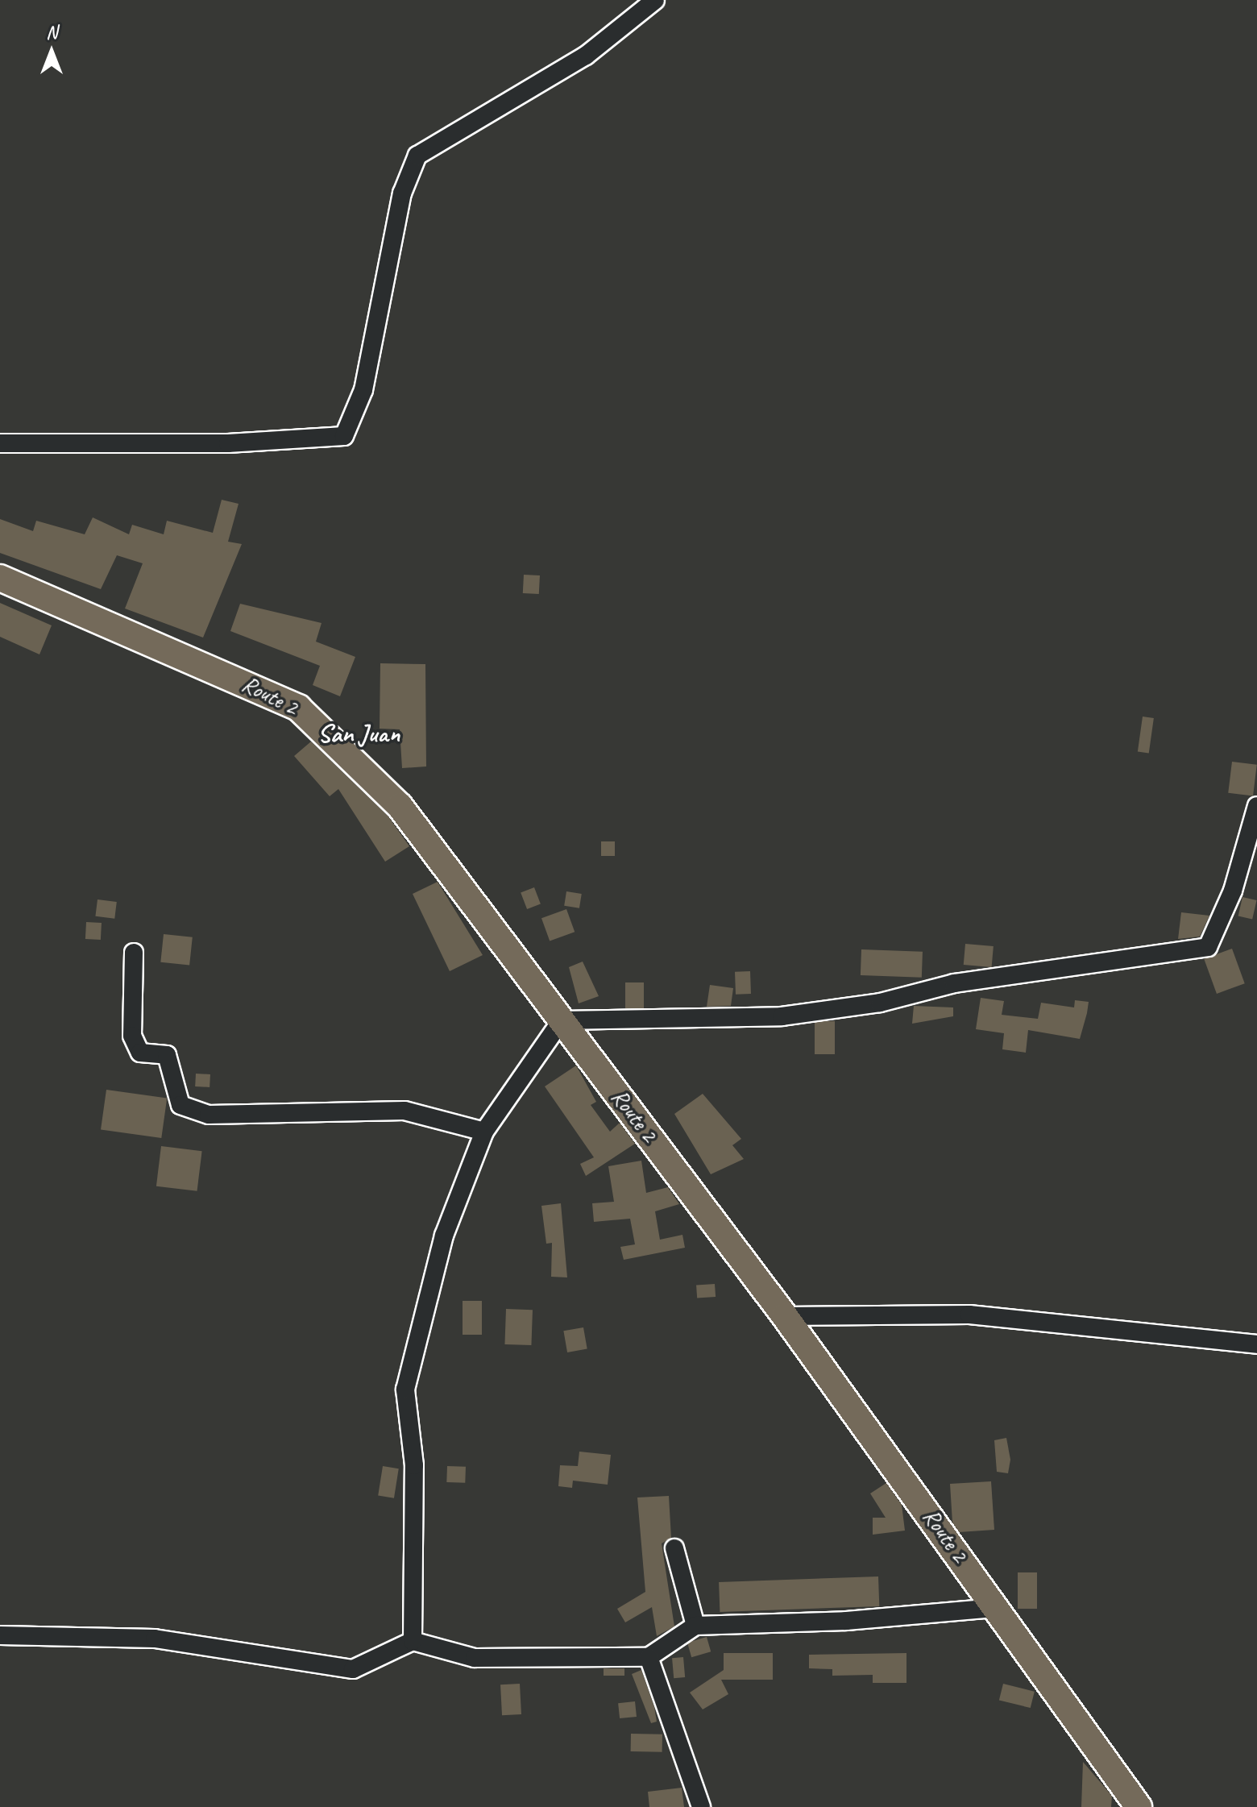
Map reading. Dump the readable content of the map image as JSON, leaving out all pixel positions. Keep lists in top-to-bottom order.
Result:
{
  "streets": {
    "highway": ["Route 2"]
  },
  "districts": ["San Juan"],
  "north": "top"
}
